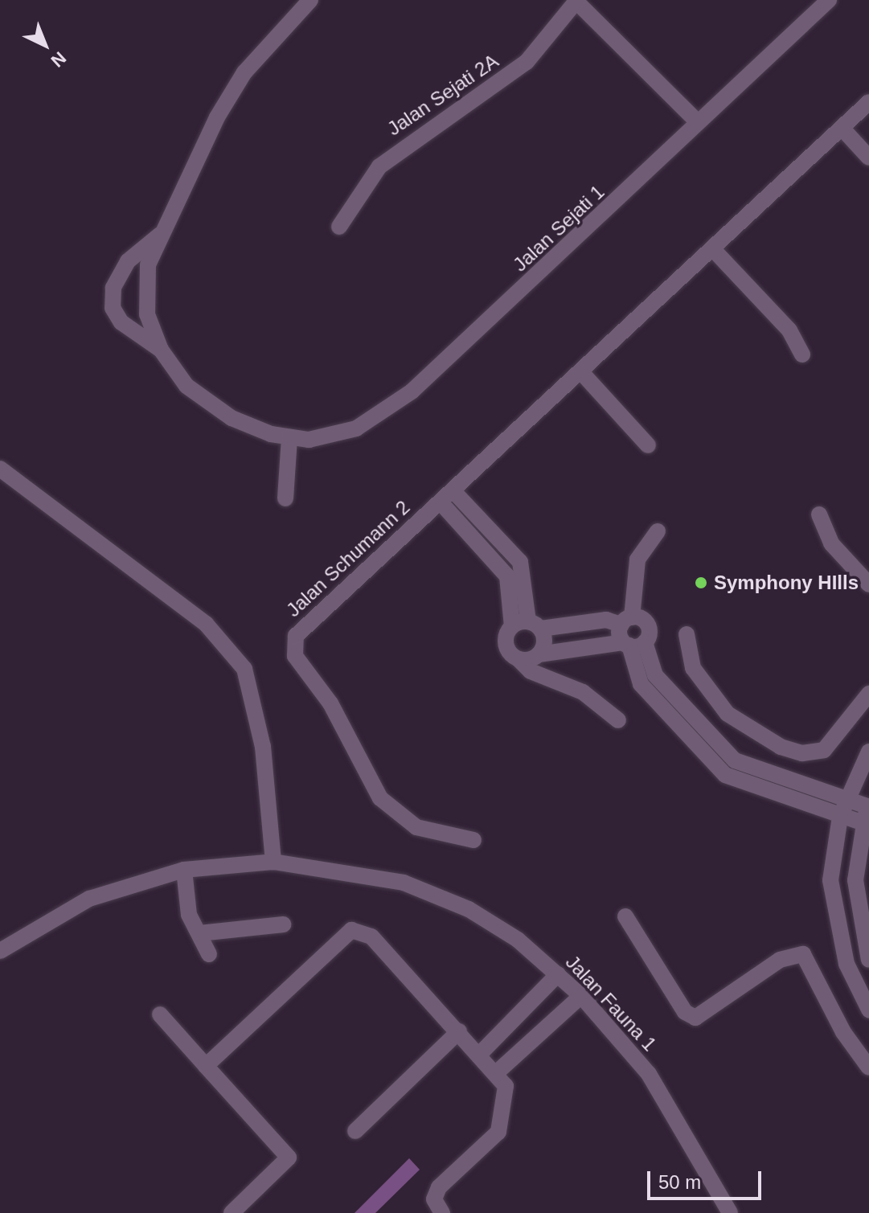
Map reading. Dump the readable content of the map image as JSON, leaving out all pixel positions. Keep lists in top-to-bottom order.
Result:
{
  "streets": {
    "street": [
      "Jalan Sejati 2A",
      "Jalan Sejati 1",
      "Jalan Schumann 2",
      "Jalan Fauna 1"
    ]
  },
  "places": ["Symphony HIlls"],
  "scale_bar": "50 m",
  "north": "bottom right"
}
